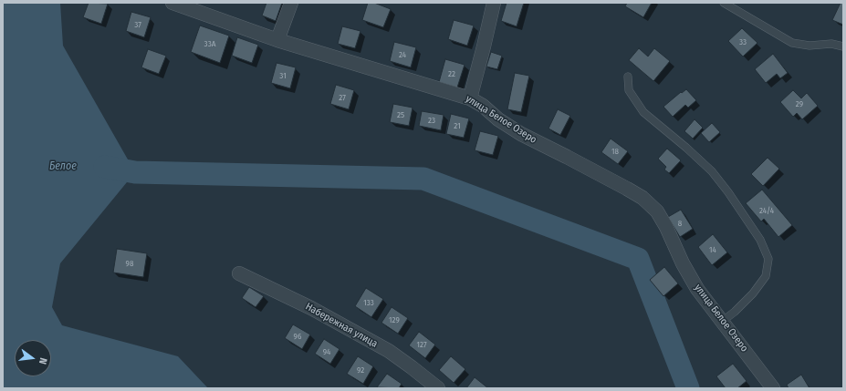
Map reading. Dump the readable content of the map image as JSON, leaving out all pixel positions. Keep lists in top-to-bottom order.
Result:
{
  "streets": {
    "street": ["улица Белое Озеро", "Набережная улица"]
  },
  "water": ["Белое"],
  "house_numbers": [
    "37",
    "33",
    "33А",
    "24",
    "22",
    "31",
    "27",
    "29",
    "25",
    "23",
    "21",
    "18",
    "24/4",
    "8",
    "14",
    "98",
    "133",
    "129",
    "96",
    "127",
    "94",
    "92"
  ],
  "north": "right"
}
